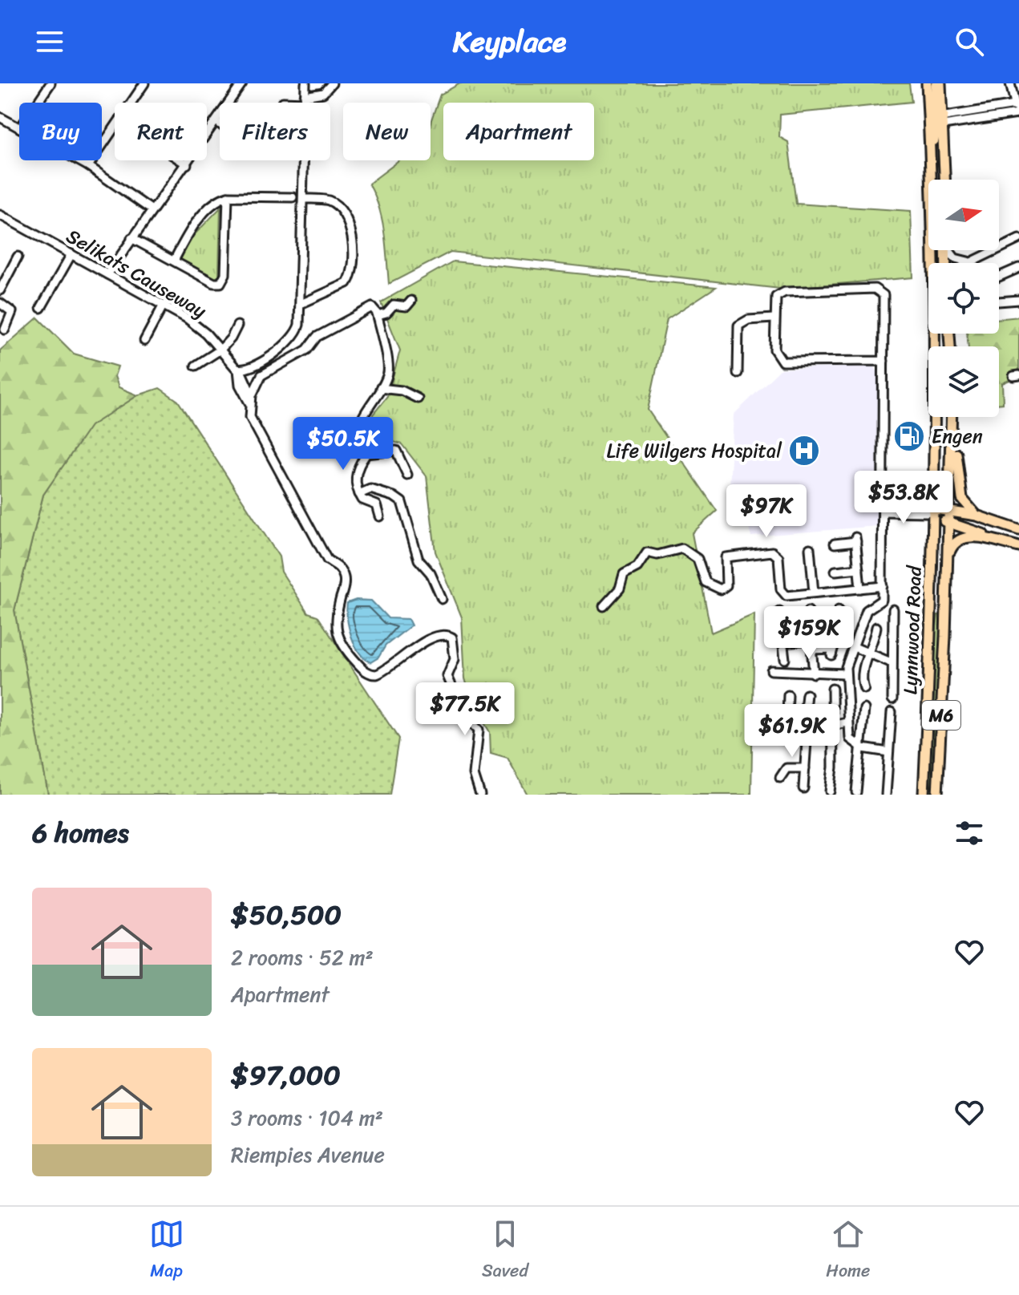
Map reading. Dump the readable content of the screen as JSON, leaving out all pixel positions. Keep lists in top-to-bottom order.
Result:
{
  "streets": {
    "main road": ["Lynnwood Road", "M6"],
    "street": ["Selikats Causeway"]
  },
  "places": {
    "fuel station": ["Engen"],
    "hospital": ["Life Wilgers Hospital"]
  },
  "north": "right",
  "page": {
    "header": "Keyplace",
    "chip": [
      "Buy",
      "Rent",
      "Filters",
      "New",
      "Apartment"
    ],
    "price": [
      "$50.5K",
      "$53.8K",
      "$97K",
      "$159K",
      "$77.5K",
      "$61.9K"
    ],
    "heading": "6 homes",
    "list": [
      {
        "name": "$50,500",
        "note": "2 rooms · 52 m² · Apartment"
      },
      {
        "name": "$97,000",
        "note": "3 rooms · 104 m² · Riempies Avenue"
      }
    ],
    "tabs": ["Map", "Saved", "Home"]
  }
}
